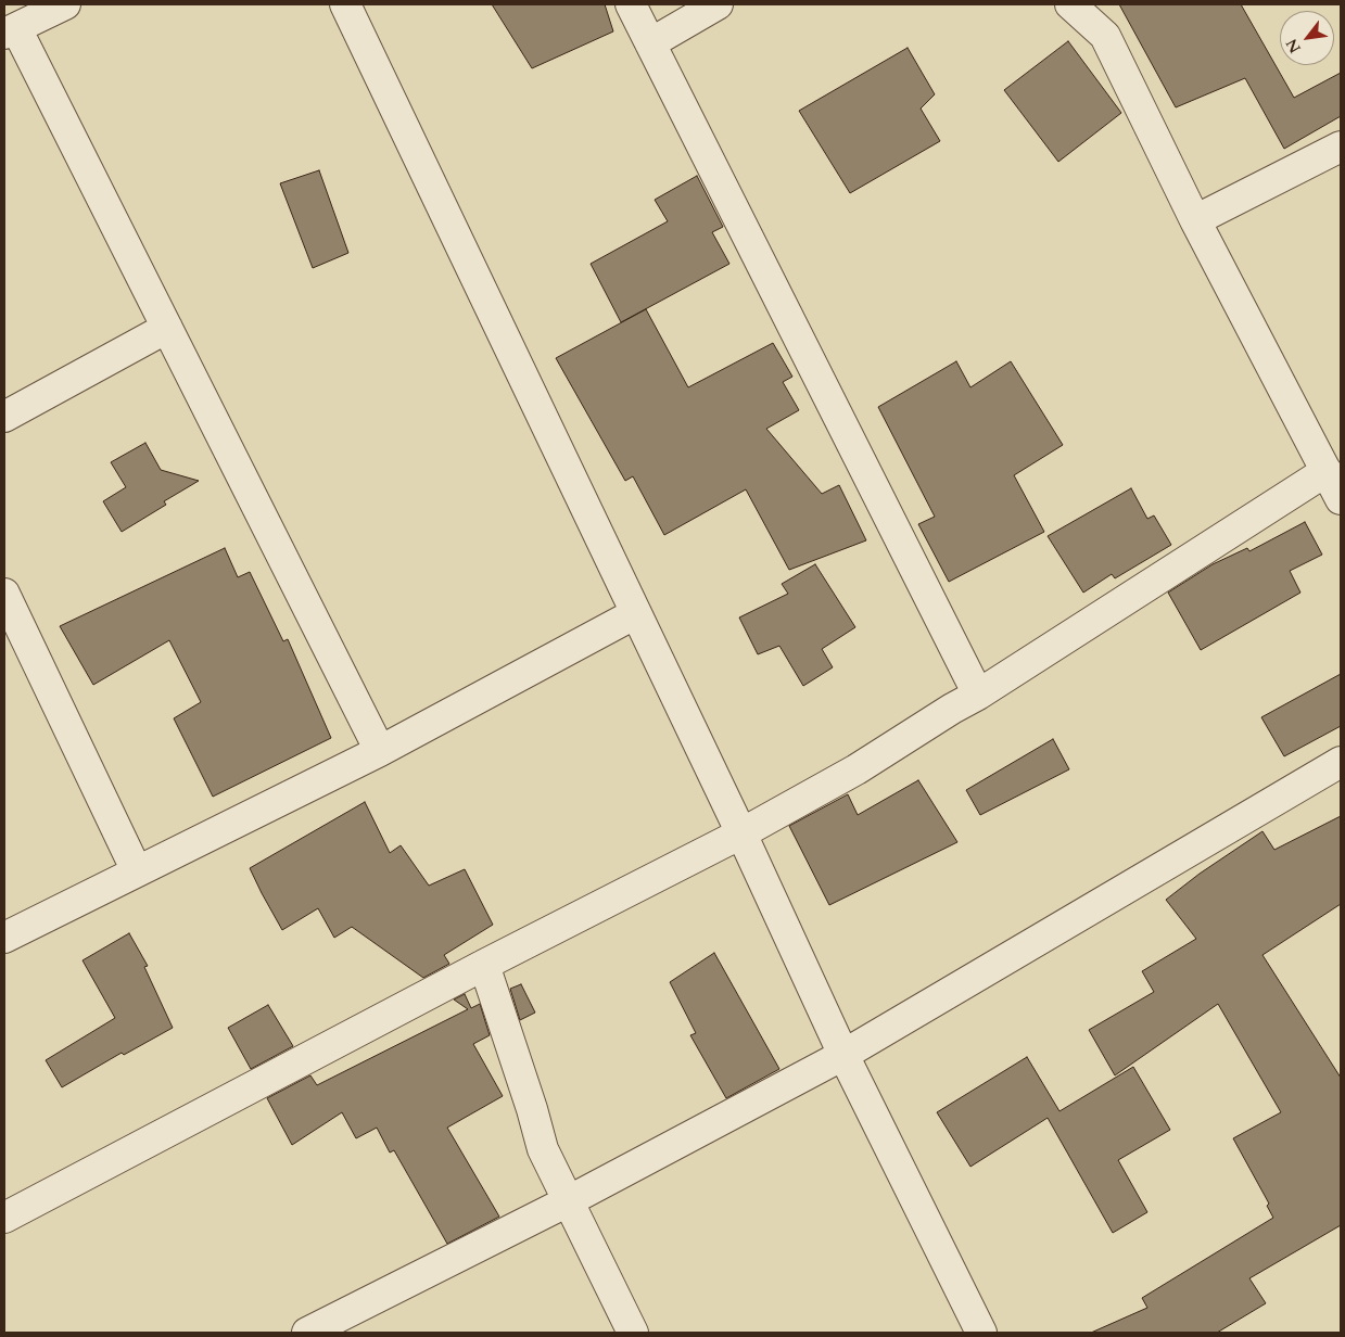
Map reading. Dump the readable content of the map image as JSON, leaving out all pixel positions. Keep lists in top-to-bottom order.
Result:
{
  "north": "bottom left"
}
